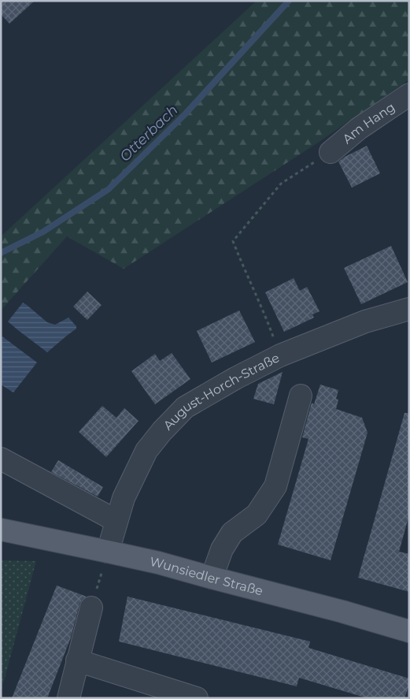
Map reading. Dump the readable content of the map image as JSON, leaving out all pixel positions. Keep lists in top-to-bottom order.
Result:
{
  "streets": {
    "main road": ["Wunsiedler Straße"],
    "street": ["Am Hang", "August-Horch-Straße"]
  },
  "crossings": [
    ["August-Horch-Straße", "Wunsiedler Straße"]
  ],
  "water": ["Otterbach"]
}
